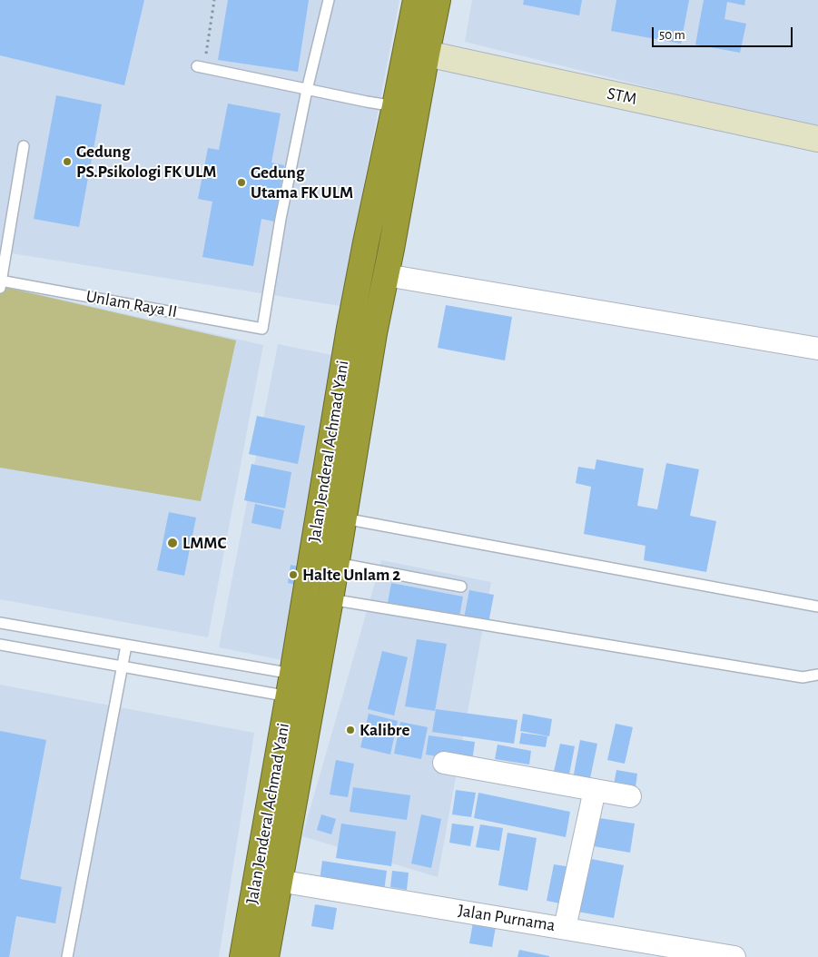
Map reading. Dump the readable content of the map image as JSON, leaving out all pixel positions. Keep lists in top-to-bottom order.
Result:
{
  "streets": {
    "highway": ["Jalan Jenderal Achmad Yani"],
    "street": ["STM", "Jalan Purnama"],
    "lane": ["Unlam Raya II"]
  },
  "crossings": [
    ["STM", "Jalan Jenderal Achmad Yani"],
    ["Jalan Jenderal Achmad Yani", "Jalan Purnama"]
  ],
  "places": [
    "Gedung PS.Psikologi FK ULM",
    "Gedung Utama FK ULM",
    "LMMC",
    "Halte Unlam 2",
    "Kalibre"
  ],
  "scale_bar": "50 m"
}
